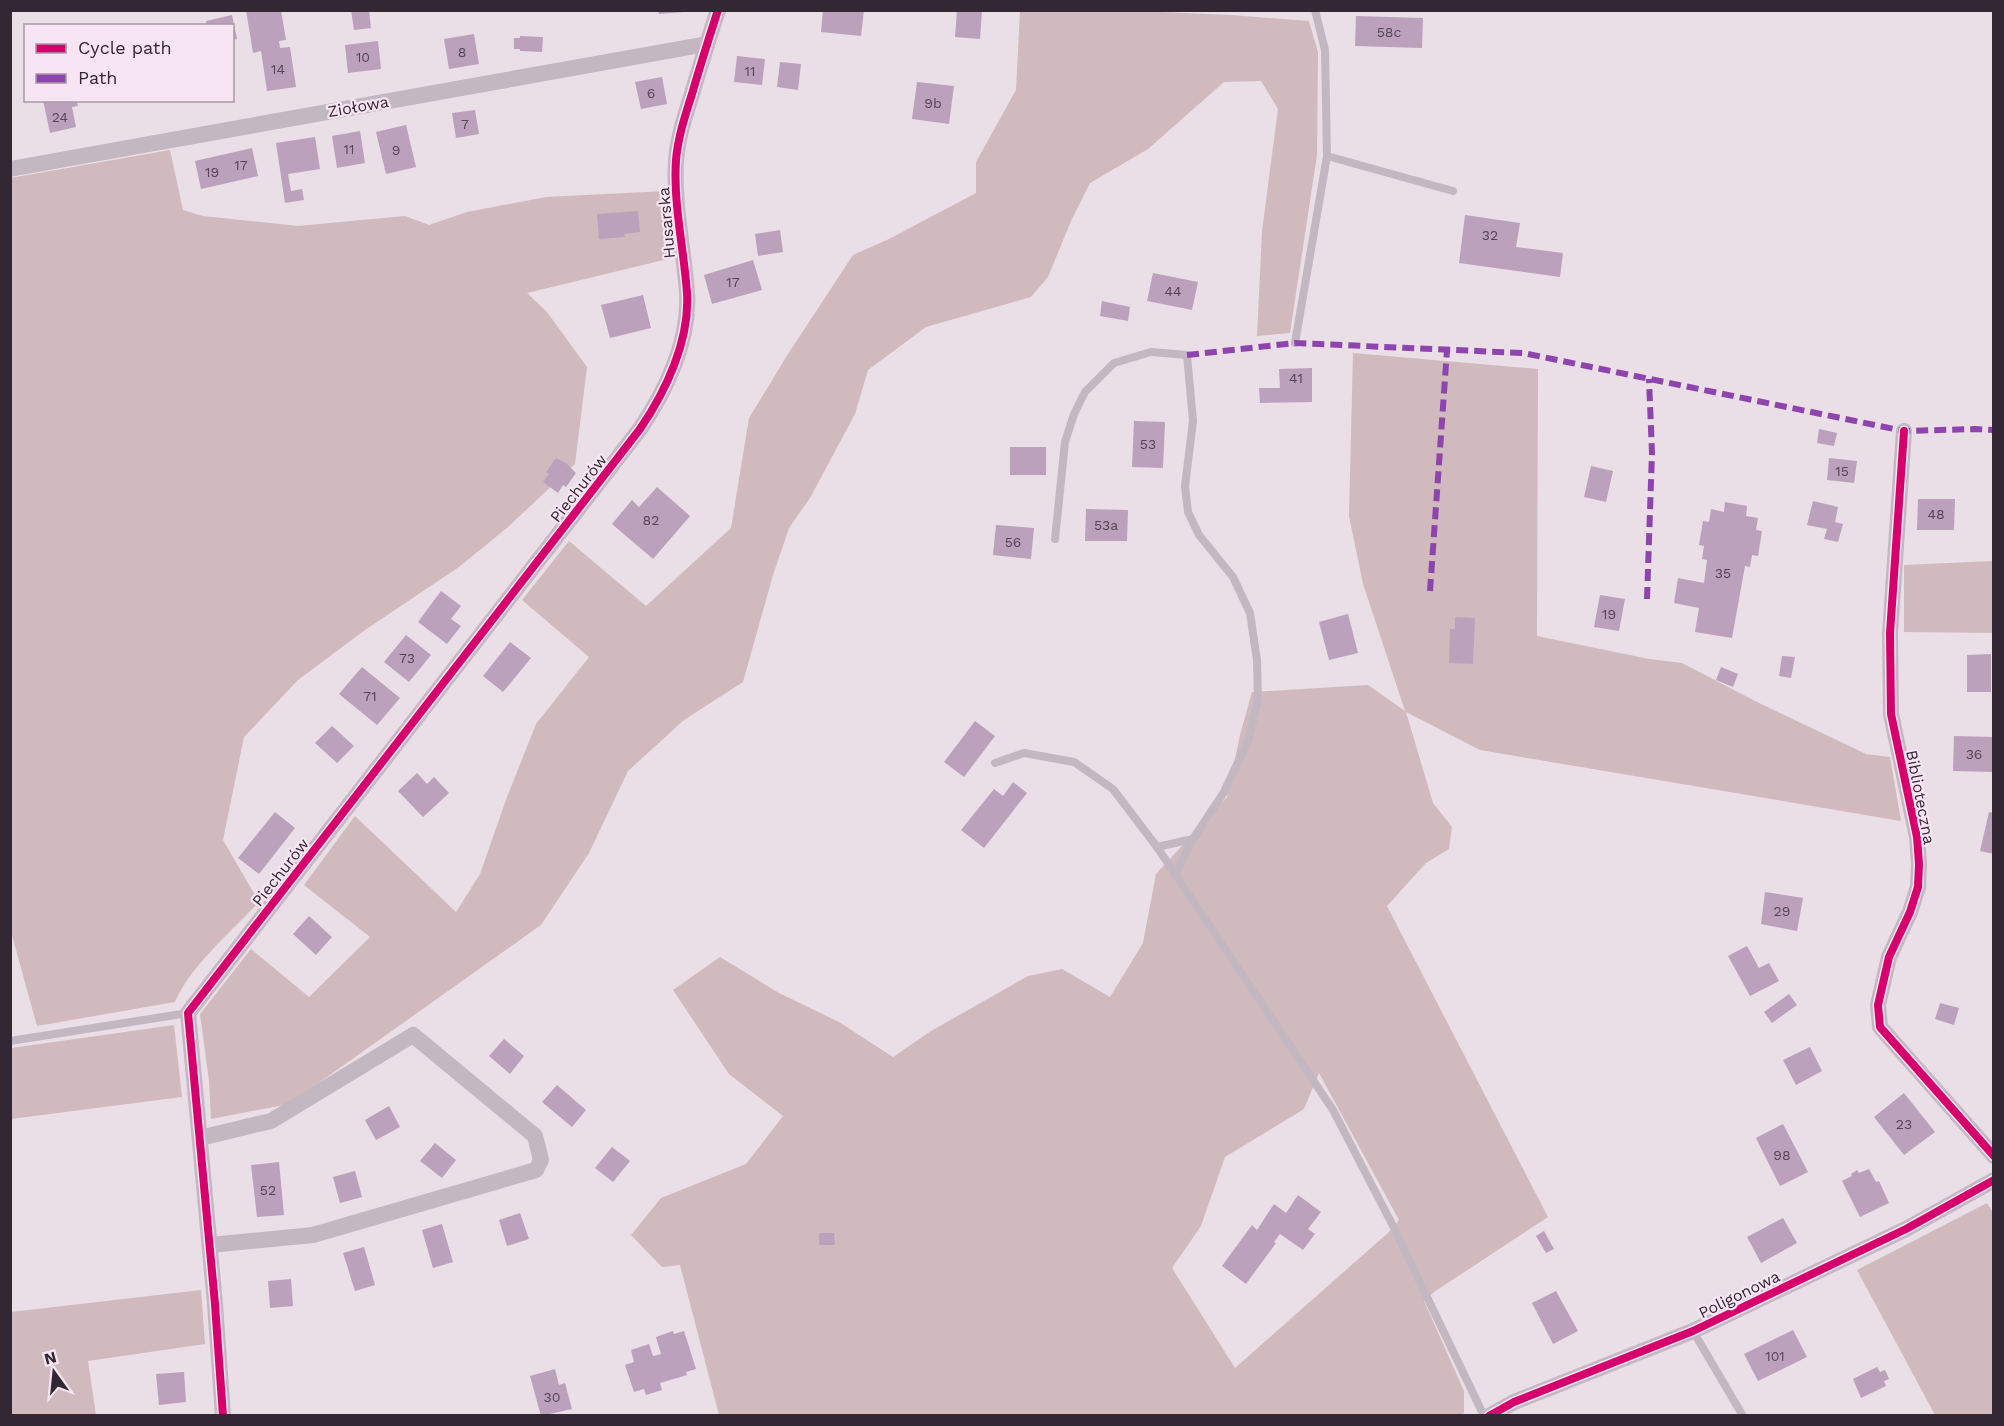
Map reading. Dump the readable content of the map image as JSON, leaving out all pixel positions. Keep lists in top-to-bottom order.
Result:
{
  "streets": {
    "street": [
      "Ziołowa",
      "Husarska",
      "Piechurów",
      "Biblioteczna",
      "Poligonowa"
    ]
  },
  "crossings": [
    ["Ziołowa", "Husarska"],
    ["Husarska", "Piechurów"]
  ],
  "house_numbers": [
    "58c",
    "8",
    "10",
    "14",
    "11",
    "6",
    "9b",
    "24",
    "7",
    "11",
    "9",
    "17",
    "19",
    "32",
    "17",
    "44",
    "41",
    "53",
    "15",
    "48",
    "82",
    "53a",
    "56",
    "35",
    "19",
    "73",
    "71",
    "36",
    "29",
    "23",
    "98",
    "52",
    "101",
    "30"
  ],
  "legend": ["Cycle path", "Path"],
  "north": "top"
}
